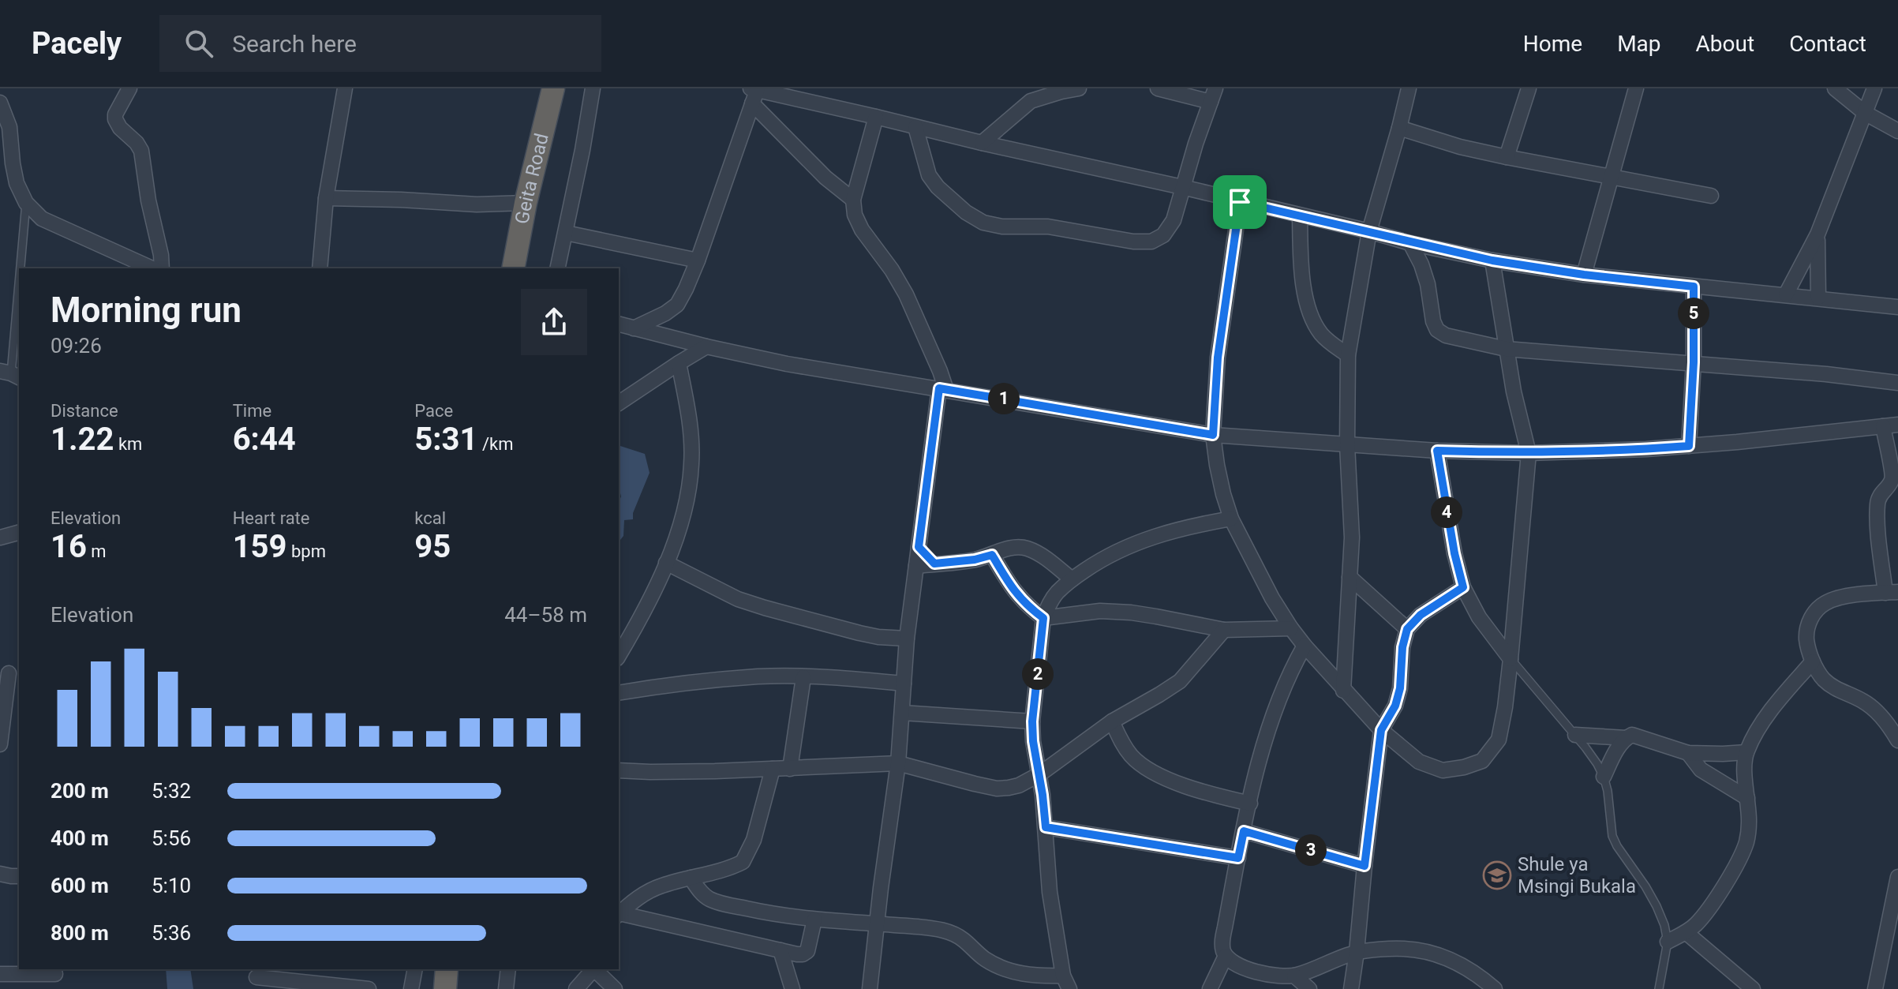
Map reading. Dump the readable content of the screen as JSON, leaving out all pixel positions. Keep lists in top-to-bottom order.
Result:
{
  "streets": {
    "highway": ["Geita Road"]
  },
  "places": {
    "school or university": ["Shule ya Msingi Bukala"]
  },
  "page": {
    "header": "Pacely",
    "search": "Search here",
    "nav": [
      "Home",
      "Map",
      "About",
      "Contact"
    ],
    "heading": ["Morning run", "09:26"],
    "pins": [
      "5",
      "1",
      "4",
      "2",
      "3"
    ],
    "stats": [
      ["Distance", "1.22 km"],
      ["Time", "6:44"],
      ["Pace", "5:31 /km"],
      ["Elevation", "16 m"],
      ["Heart rate", "159 bpm"],
      ["kcal", "95"]
    ],
    "chart": ["Elevation", "44–58 m"],
    "list": [
      {
        "name": "200 m",
        "note": "5:32"
      },
      {
        "name": "400 m",
        "note": "5:56"
      },
      {
        "name": "600 m",
        "note": "5:10"
      },
      {
        "name": "800 m",
        "note": "5:36"
      }
    ]
  }
}
